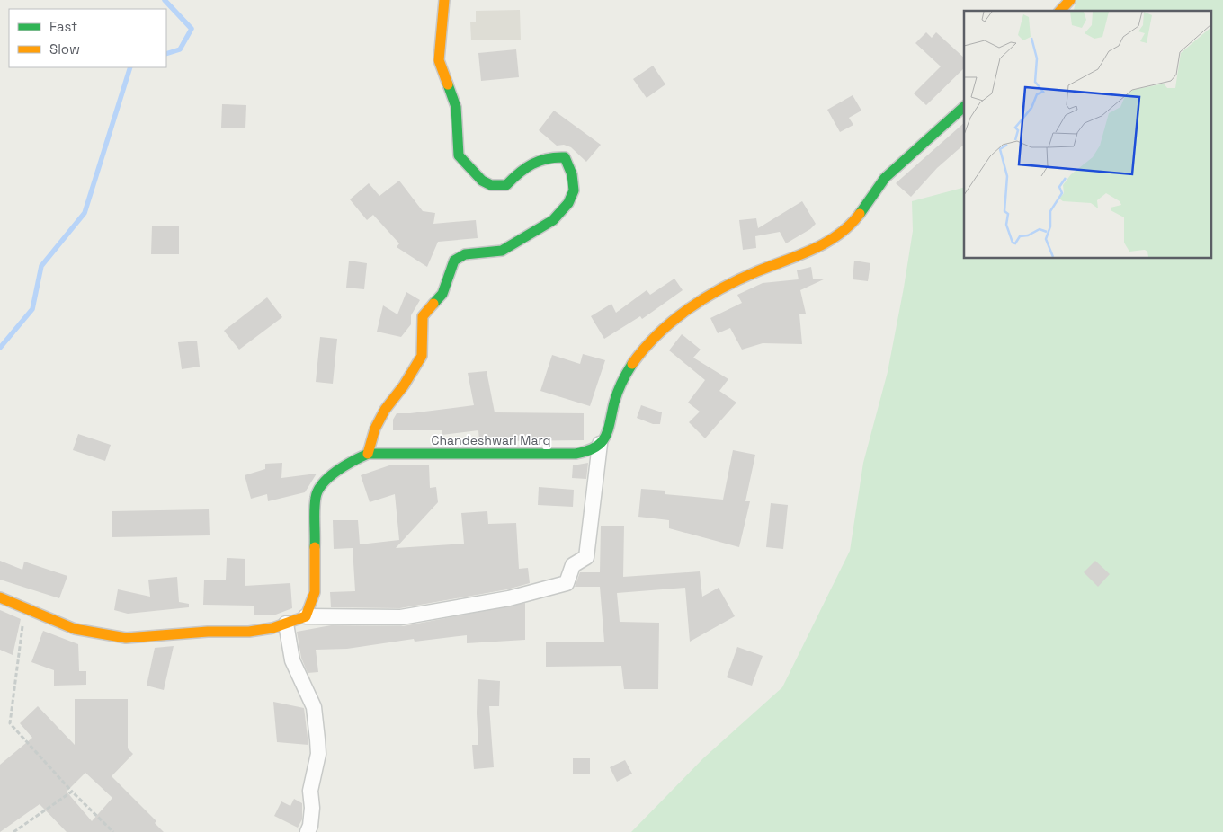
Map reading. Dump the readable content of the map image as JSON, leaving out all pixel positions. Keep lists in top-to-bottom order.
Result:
{
  "streets": {
    "main road": ["Chandeshwari Marg"]
  },
  "legend": ["Fast", "Slow"]
}
